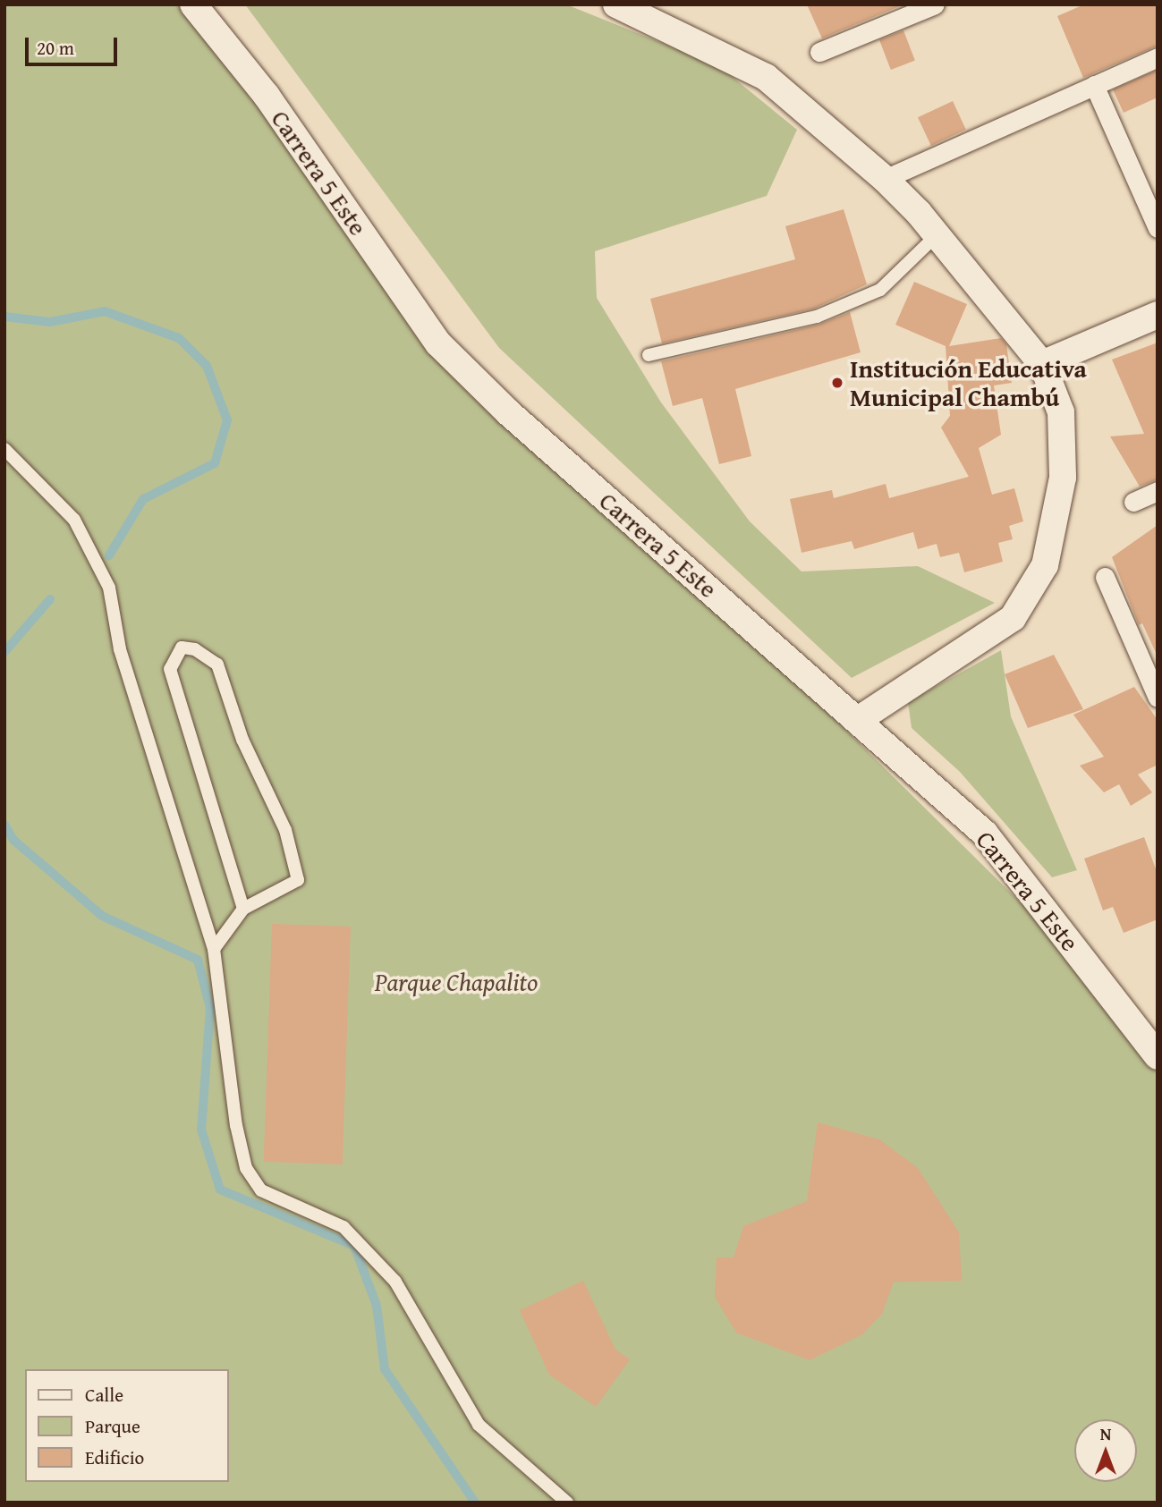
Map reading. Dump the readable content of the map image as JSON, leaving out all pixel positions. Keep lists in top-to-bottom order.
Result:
{
  "streets": {
    "street": ["Carrera 5 Este"]
  },
  "parks": ["Parque Chapalito"],
  "places": ["Institución Educativa Municipal Chambú"],
  "legend": ["Calle", "Parque", "Edificio"],
  "scale_bar": "20 m",
  "north": "top"
}
